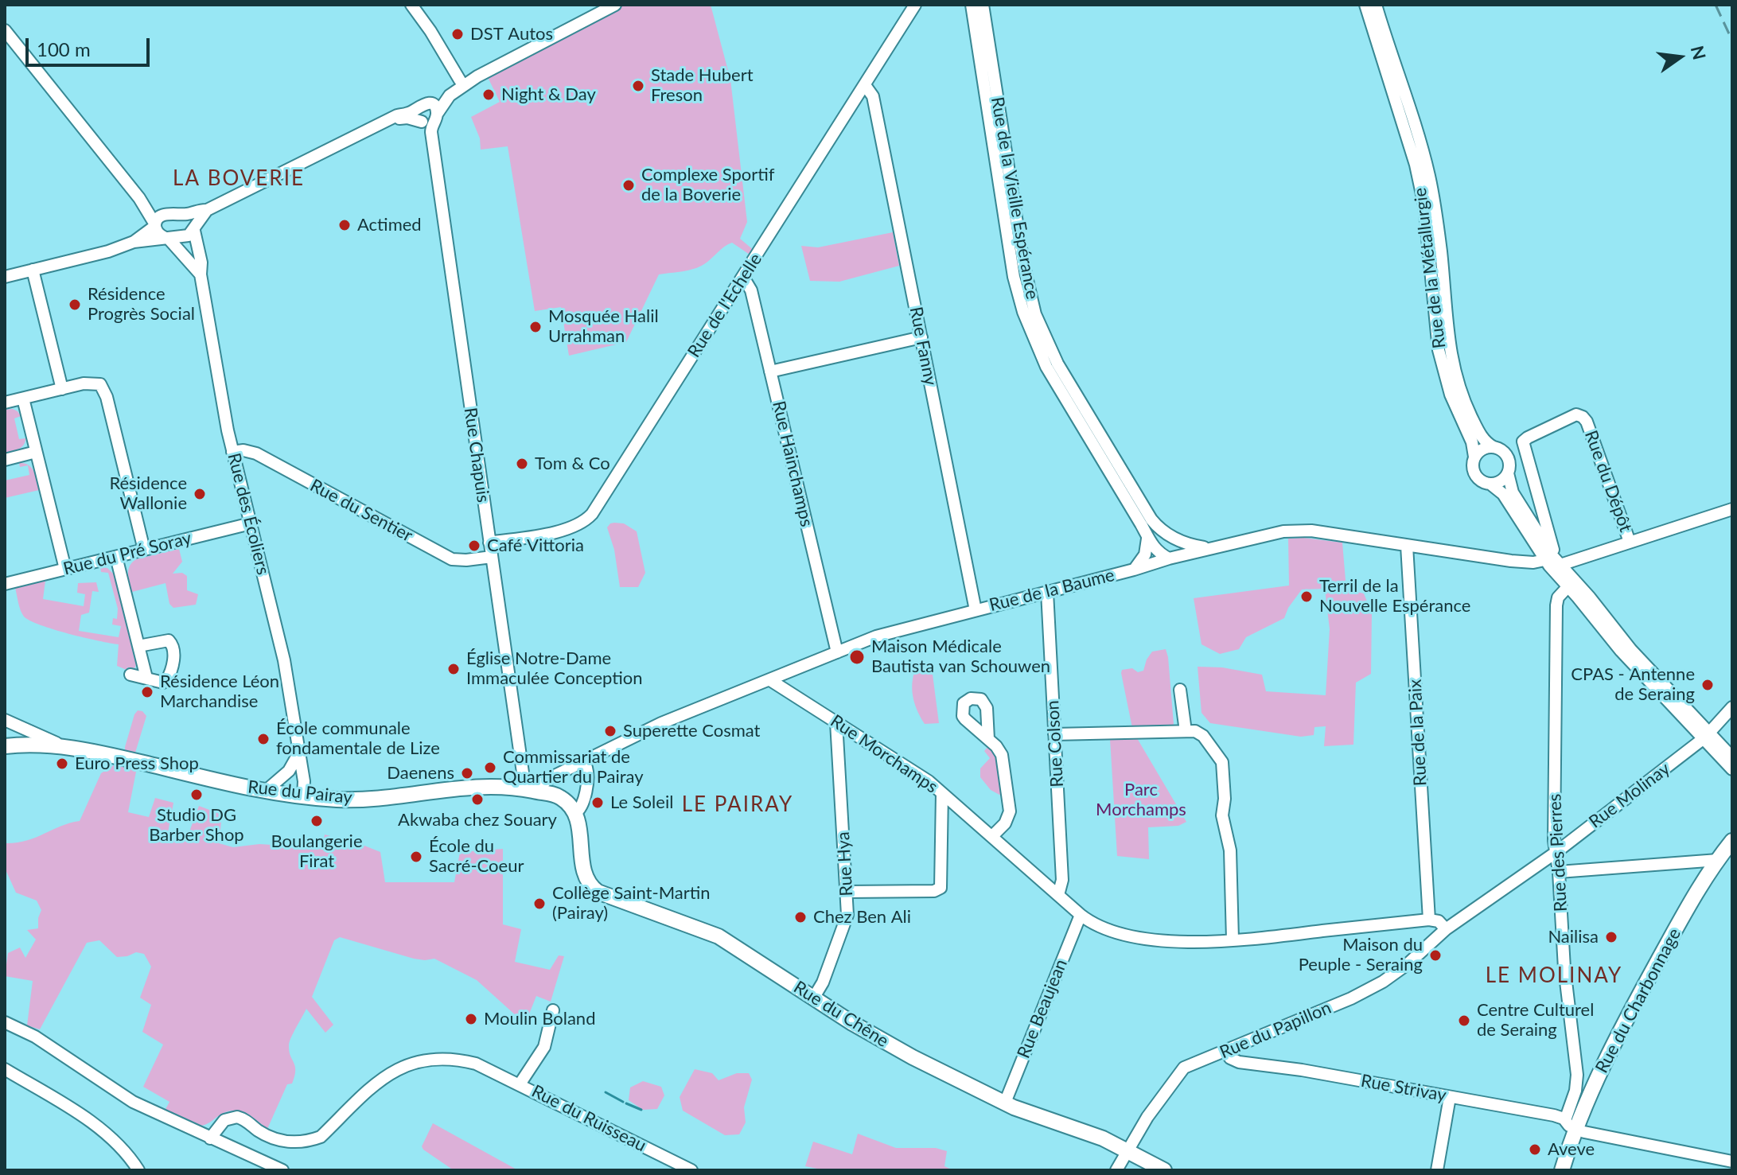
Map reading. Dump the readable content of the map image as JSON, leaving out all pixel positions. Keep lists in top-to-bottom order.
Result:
{
  "streets": {
    "main road": ["Rue du Pairay", "Rue du Charbonnage", "Rue du Chêne"],
    "street": [
      "Rue de la Vieille Espérance",
      "Rue de la Métallurgie",
      "Rue de l'Echelle",
      "Rue Fanny",
      "Rue Chapuis",
      "Rue Hainchamps",
      "Rue du Dépôt",
      "Rue du Sentier",
      "Rue des Écoliers",
      "Rue du Pré Soray",
      "Rue de la Baume",
      "Rue de la Paix",
      "Rue Colson",
      "Rue Morchamps",
      "Rue Molinay",
      "Rue des Pierres",
      "Rue Hya",
      "Rue Beaujean",
      "Rue du Papillon",
      "Rue Strivay",
      "Rue du Ruisseau"
    ]
  },
  "crossings": [
    ["Rue de la Vieille Espérance", "Rue de la Baume"],
    ["Rue de la Métallurgie", "Rue du Dépôt"],
    ["Rue de la Métallurgie", "Rue de la Baume"],
    ["Rue de l'Echelle", "Rue Fanny"],
    ["Rue de l'Echelle", "Rue Chapuis"],
    ["Rue de l'Echelle", "Rue Hainchamps"],
    ["Rue Fanny", "Rue de la Baume"],
    ["Rue Chapuis", "Rue du Sentier"],
    ["Rue Chapuis", "Rue du Pairay"],
    ["Rue Hainchamps", "Rue de la Baume"],
    ["Rue du Dépôt", "Rue de la Baume"],
    ["Rue du Sentier", "Rue des Écoliers"],
    ["Rue des Écoliers", "Rue du Pré Soray"],
    ["Rue des Écoliers", "Rue du Pairay"],
    ["Rue de la Baume", "Rue de la Paix"],
    ["Rue de la Baume", "Rue Colson"],
    ["Rue de la Baume", "Rue Morchamps"],
    ["Rue de la Baume", "Rue du Pairay"],
    ["Rue de la Paix", "Rue Morchamps"],
    ["Rue Colson", "Rue Morchamps"],
    ["Rue Morchamps", "Rue Hya"],
    ["Rue Morchamps", "Rue Beaujean"],
    ["Rue du Pairay", "Rue du Chêne"],
    ["Rue Molinay", "Rue des Pierres"],
    ["Rue Molinay", "Rue du Papillon"],
    ["Rue des Pierres", "Rue Strivay"],
    ["Rue Hya", "Rue du Chêne"],
    ["Rue Beaujean", "Rue du Chêne"],
    ["Rue du Chêne", "Rue du Papillon"],
    ["Rue du Papillon", "Rue Strivay"]
  ],
  "districts": ["LA BOVERIE", "LE PAIRAY", "LE MOLINAY"],
  "parks": ["Parc Morchamps"],
  "places": [
    "DST Autos",
    "Stade Hubert Freson",
    "Night & Day",
    "Complexe Sportif de la Boverie",
    "Actimed",
    "Résidence Progrès Social",
    "Mosquée Halil Urrahman",
    "Tom & Co",
    "Résidence Wallonie",
    "Café Vittoria",
    "Terril de la Nouvelle Espérance",
    "Maison Médicale Bautista van Schouwen",
    "Église Notre-Dame Immaculée Conception",
    "CPAS - Antenne de Seraing",
    "Résidence Léon Marchandise",
    "Superette Cosmat",
    "École communale fondamentale de Lize",
    "Euro Press Shop",
    "Commissariat de Quartier du Pairay",
    "Daenens",
    "Studio DG Barber Shop",
    "Akwaba chez Souary",
    "Le Soleil",
    "Boulangerie Firat",
    "École du Sacré-Coeur",
    "Collège Saint-Martin (Pairay)",
    "Chez Ben Ali",
    "Nailisa",
    "Maison du Peuple - Seraing",
    "Moulin Boland",
    "Centre Culturel de Seraing",
    "Aveve"
  ],
  "scale_bar": "100 m",
  "north": "right"
}
